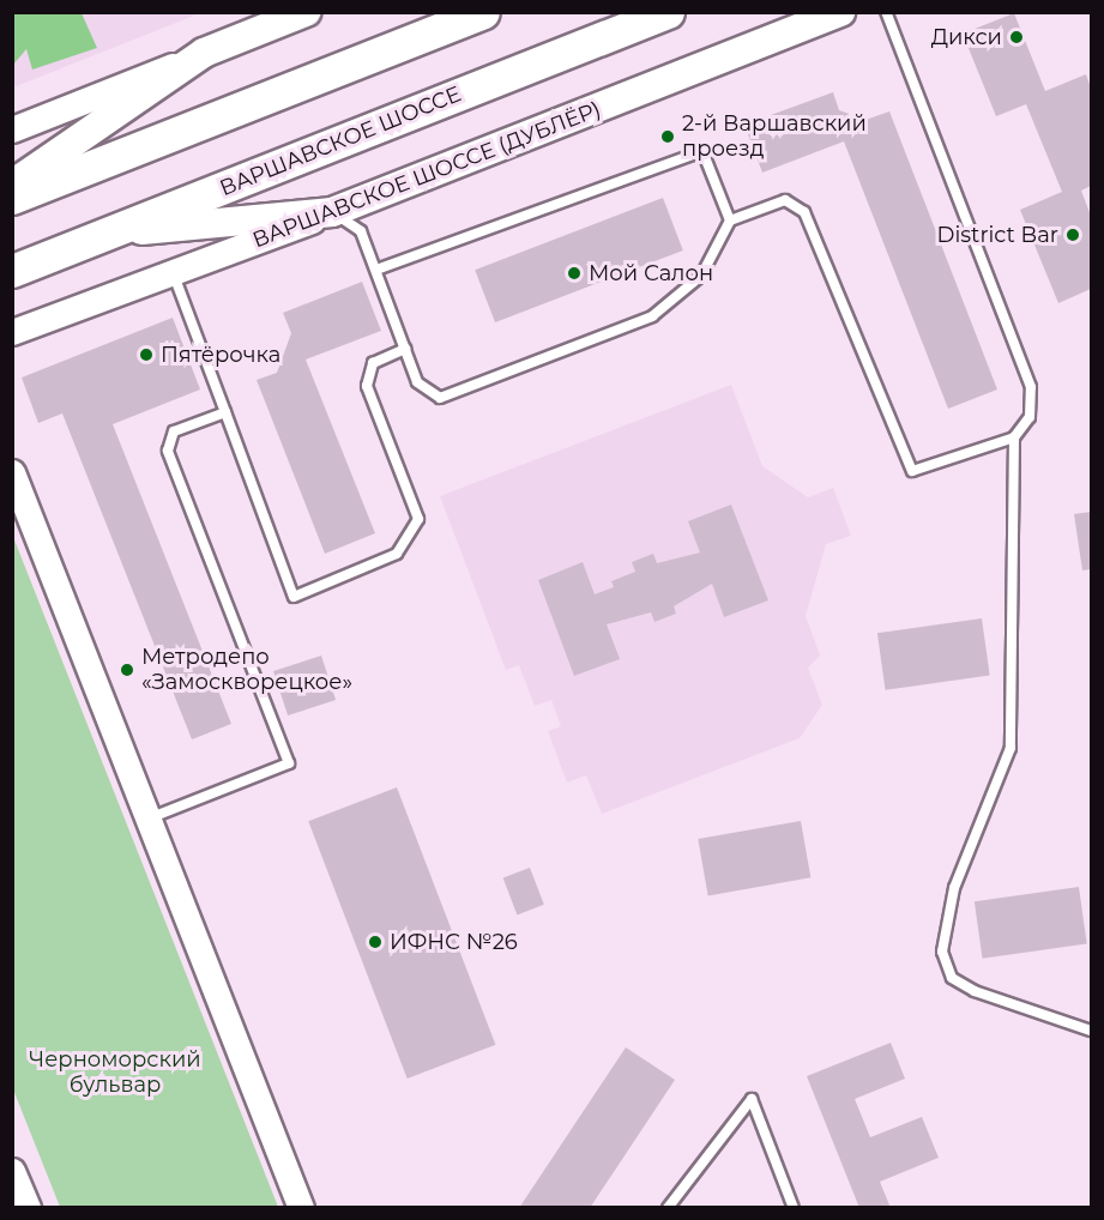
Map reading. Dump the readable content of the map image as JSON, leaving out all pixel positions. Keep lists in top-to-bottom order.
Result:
{
  "streets": {
    "main road": ["ВАРШАВСКОЕ ШОССЕ", "ВАРШАВСКОЕ ШОССЕ (ДУБЛЁР)"]
  },
  "parks": ["Черноморский бульвар"],
  "places": [
    "Дикси",
    "2-й Варшавский проезд",
    "District Bar",
    "Мой Салон",
    "Пятёрочка",
    "Метродепо «Замоскворецкое»",
    "ИФНС №26"
  ]
}
